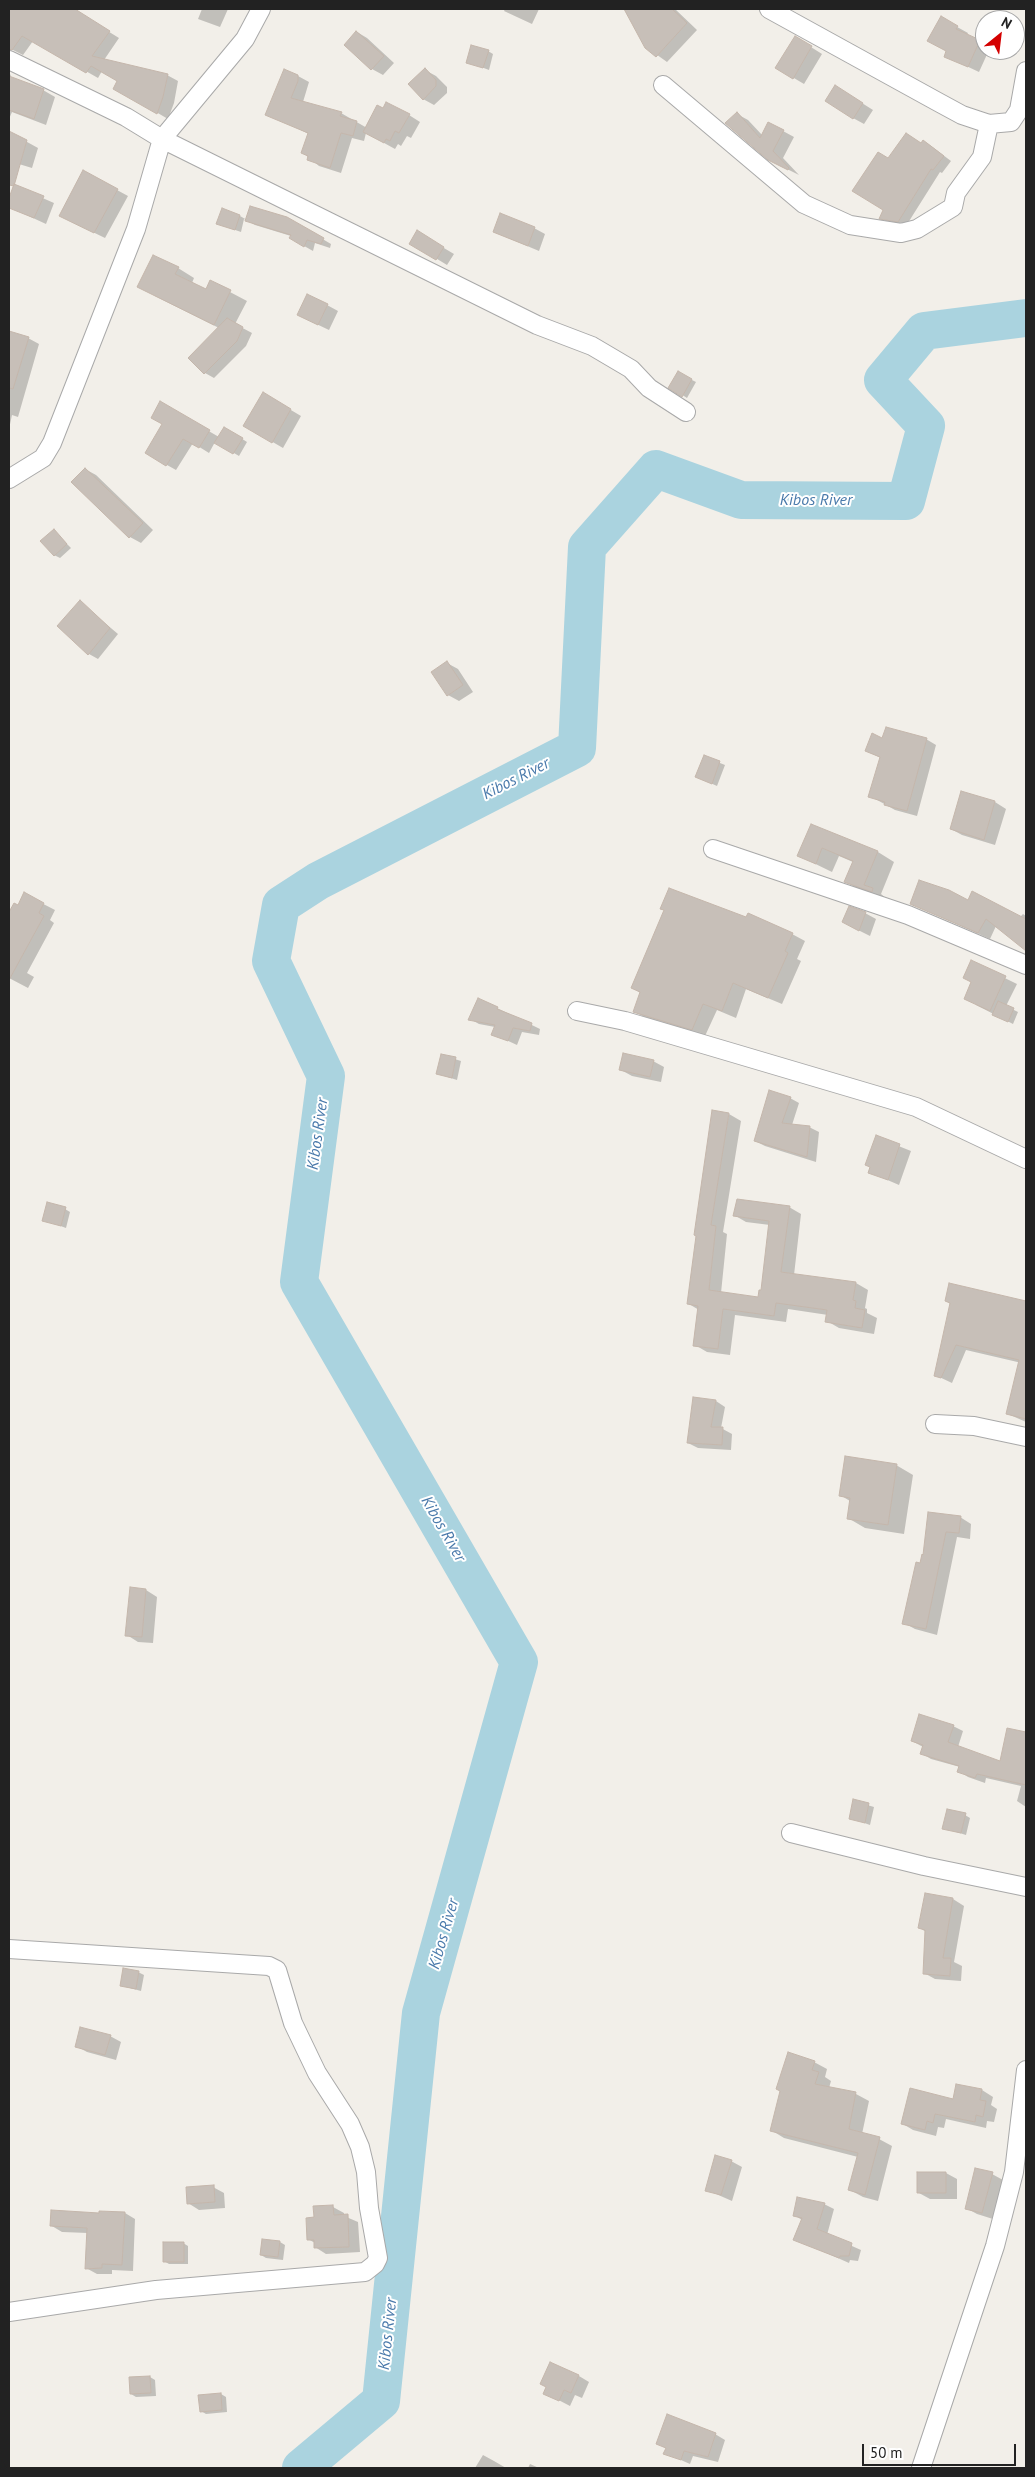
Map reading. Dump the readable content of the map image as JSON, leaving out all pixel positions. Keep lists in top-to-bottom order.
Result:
{
  "water": ["Kibos River"],
  "scale_bar": "50 m",
  "north": "top right"
}
